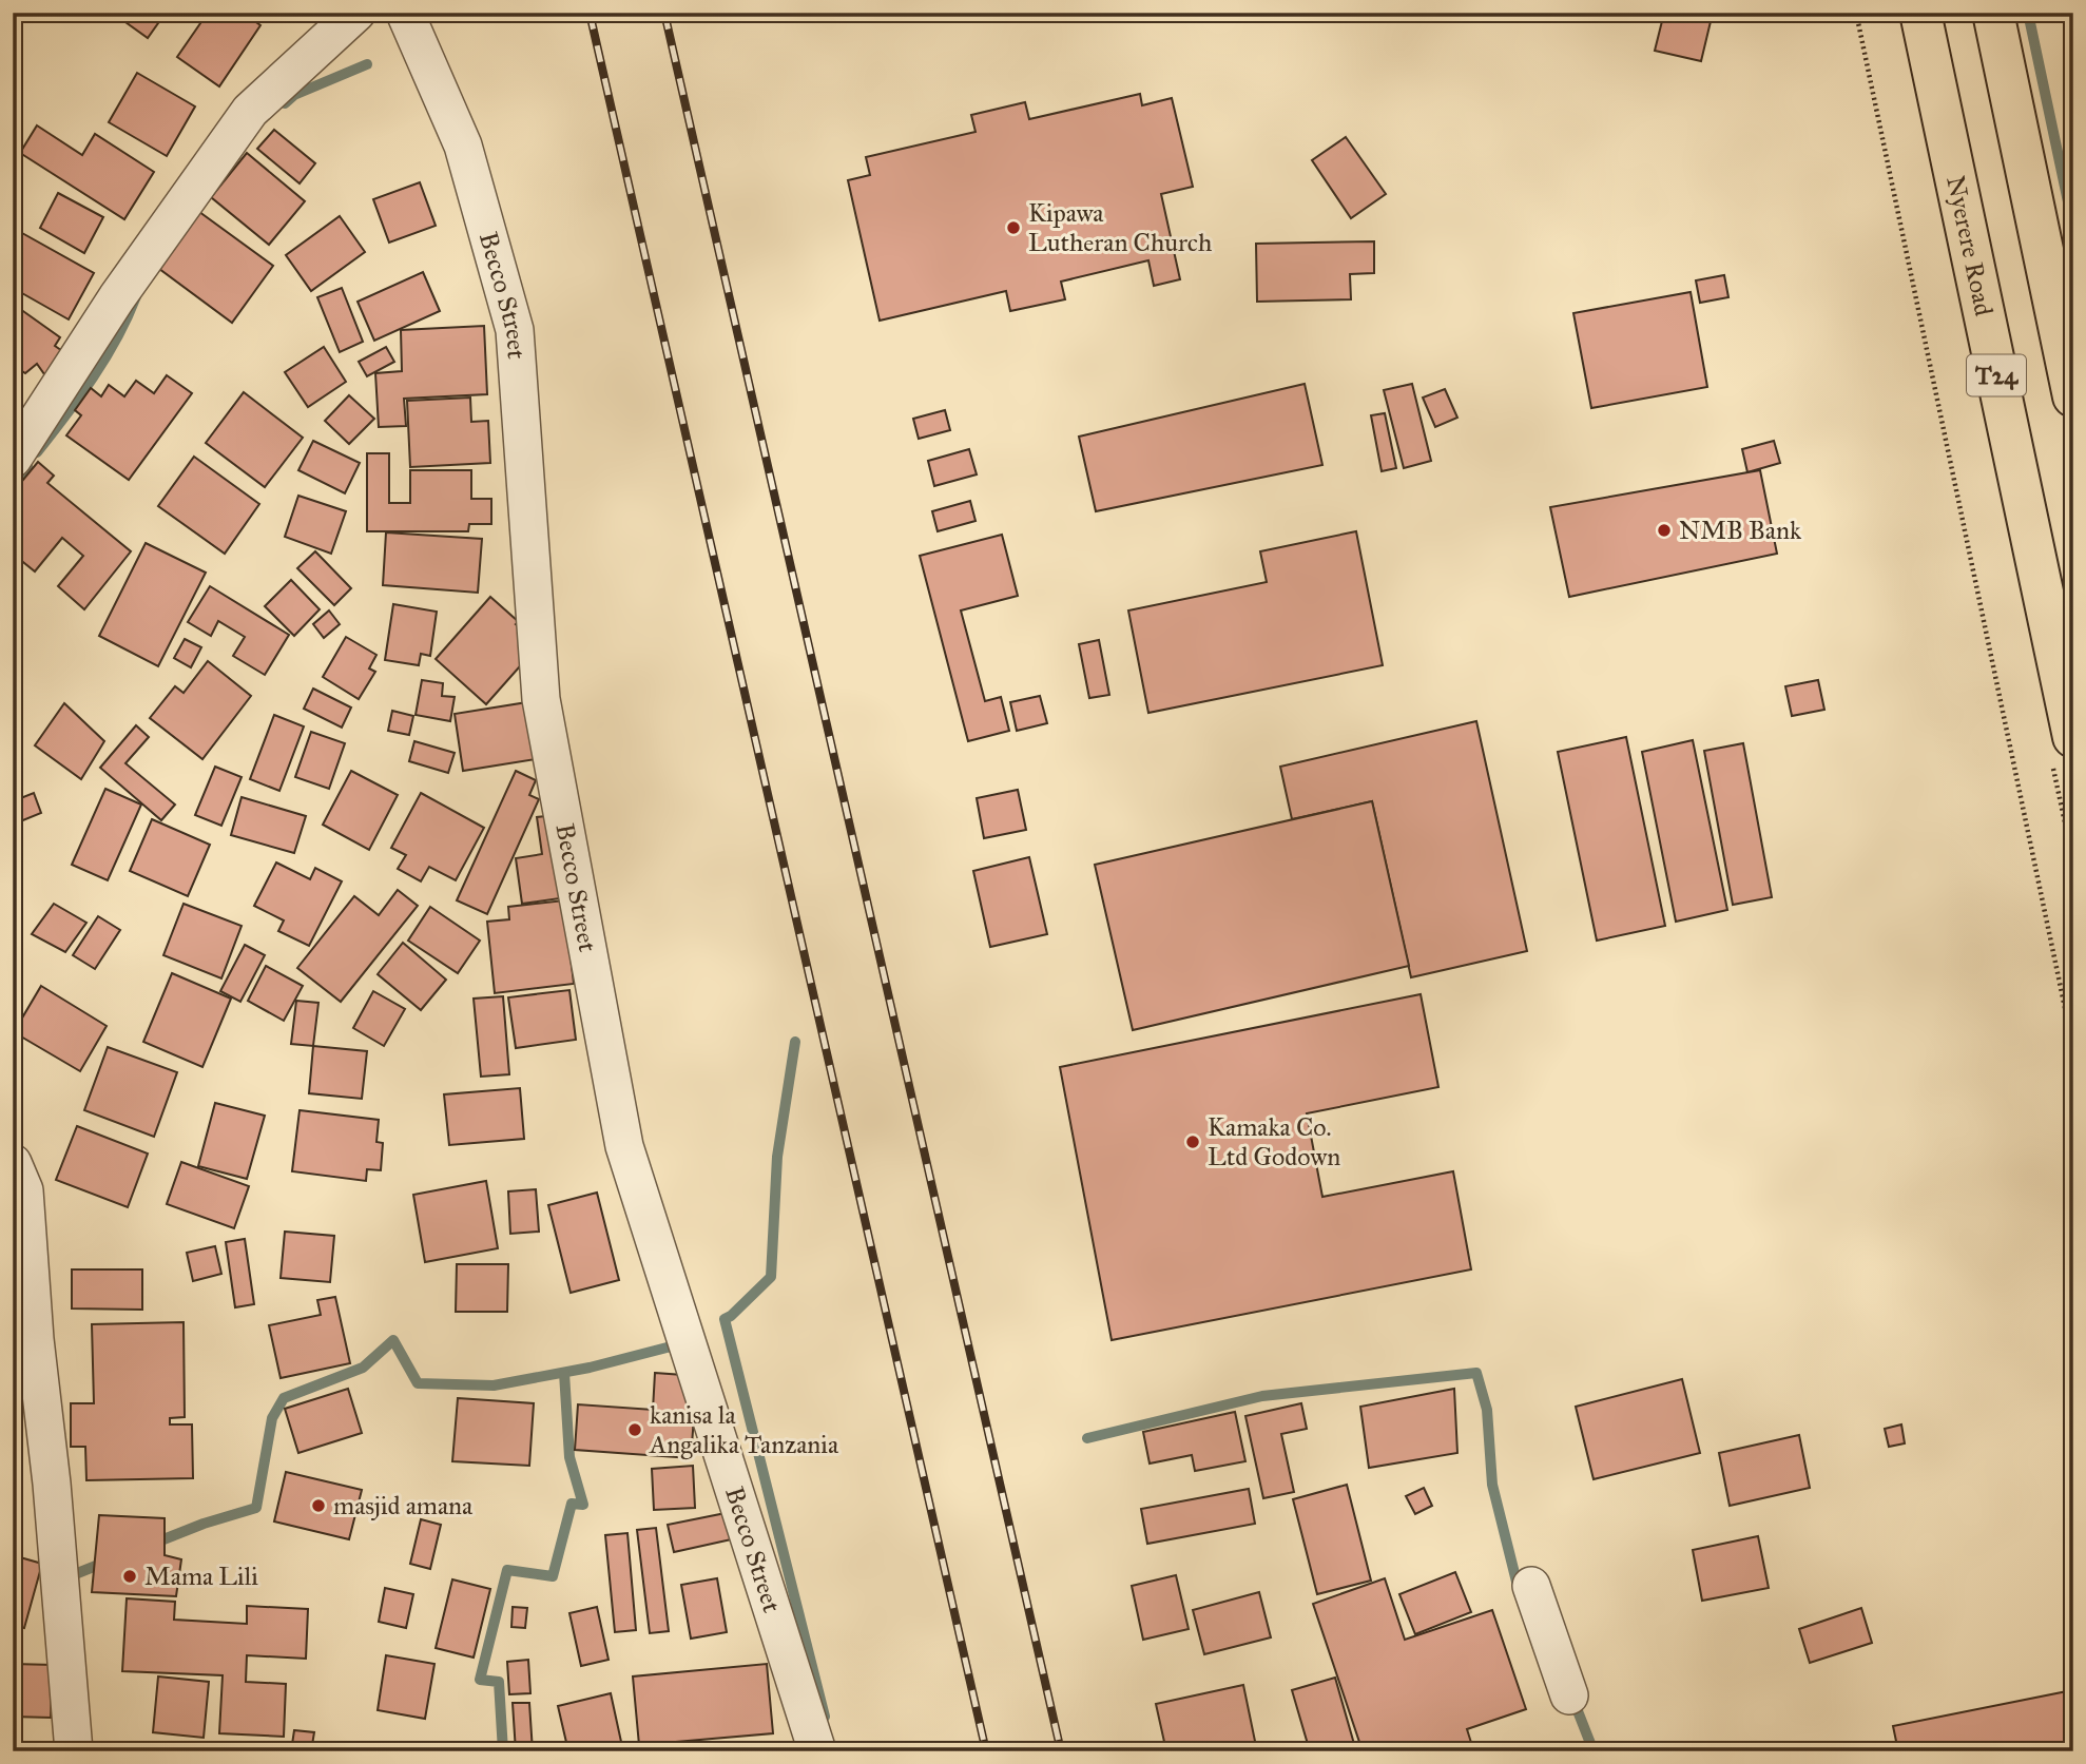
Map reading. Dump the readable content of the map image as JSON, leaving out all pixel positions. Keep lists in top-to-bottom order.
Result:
{
  "streets": {
    "highway": ["Nyerere Road", "T24"],
    "street": ["Becco Street"]
  },
  "places": [
    "Kipawa Lutheran Church",
    "NMB Bank",
    "Kamaka Co. Ltd Godown",
    "kanisa la Angalika Tanzania",
    "masjid amana",
    "Mama Lili"
  ]
}
